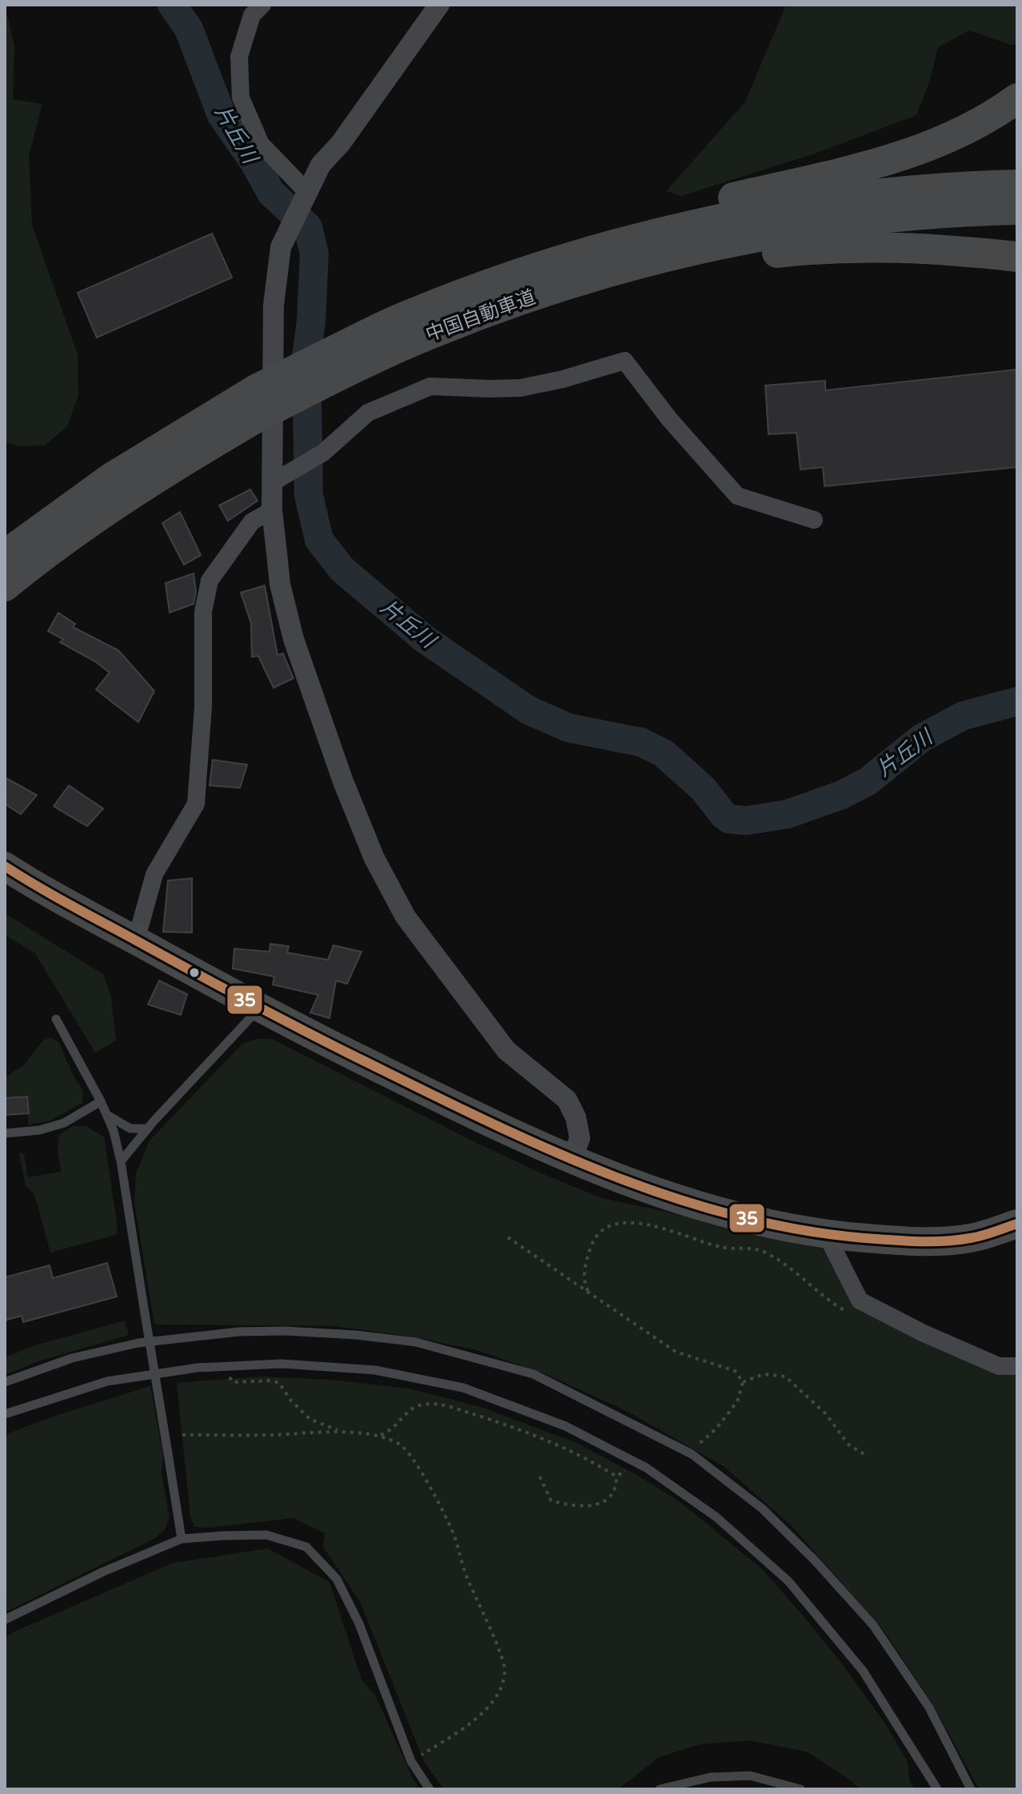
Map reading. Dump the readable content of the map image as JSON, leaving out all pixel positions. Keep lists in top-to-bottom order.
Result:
{
  "streets": {
    "highway": ["中国自動車道"]
  },
  "water": ["片丘川"],
  "lines": ["transit line 35"]
}
